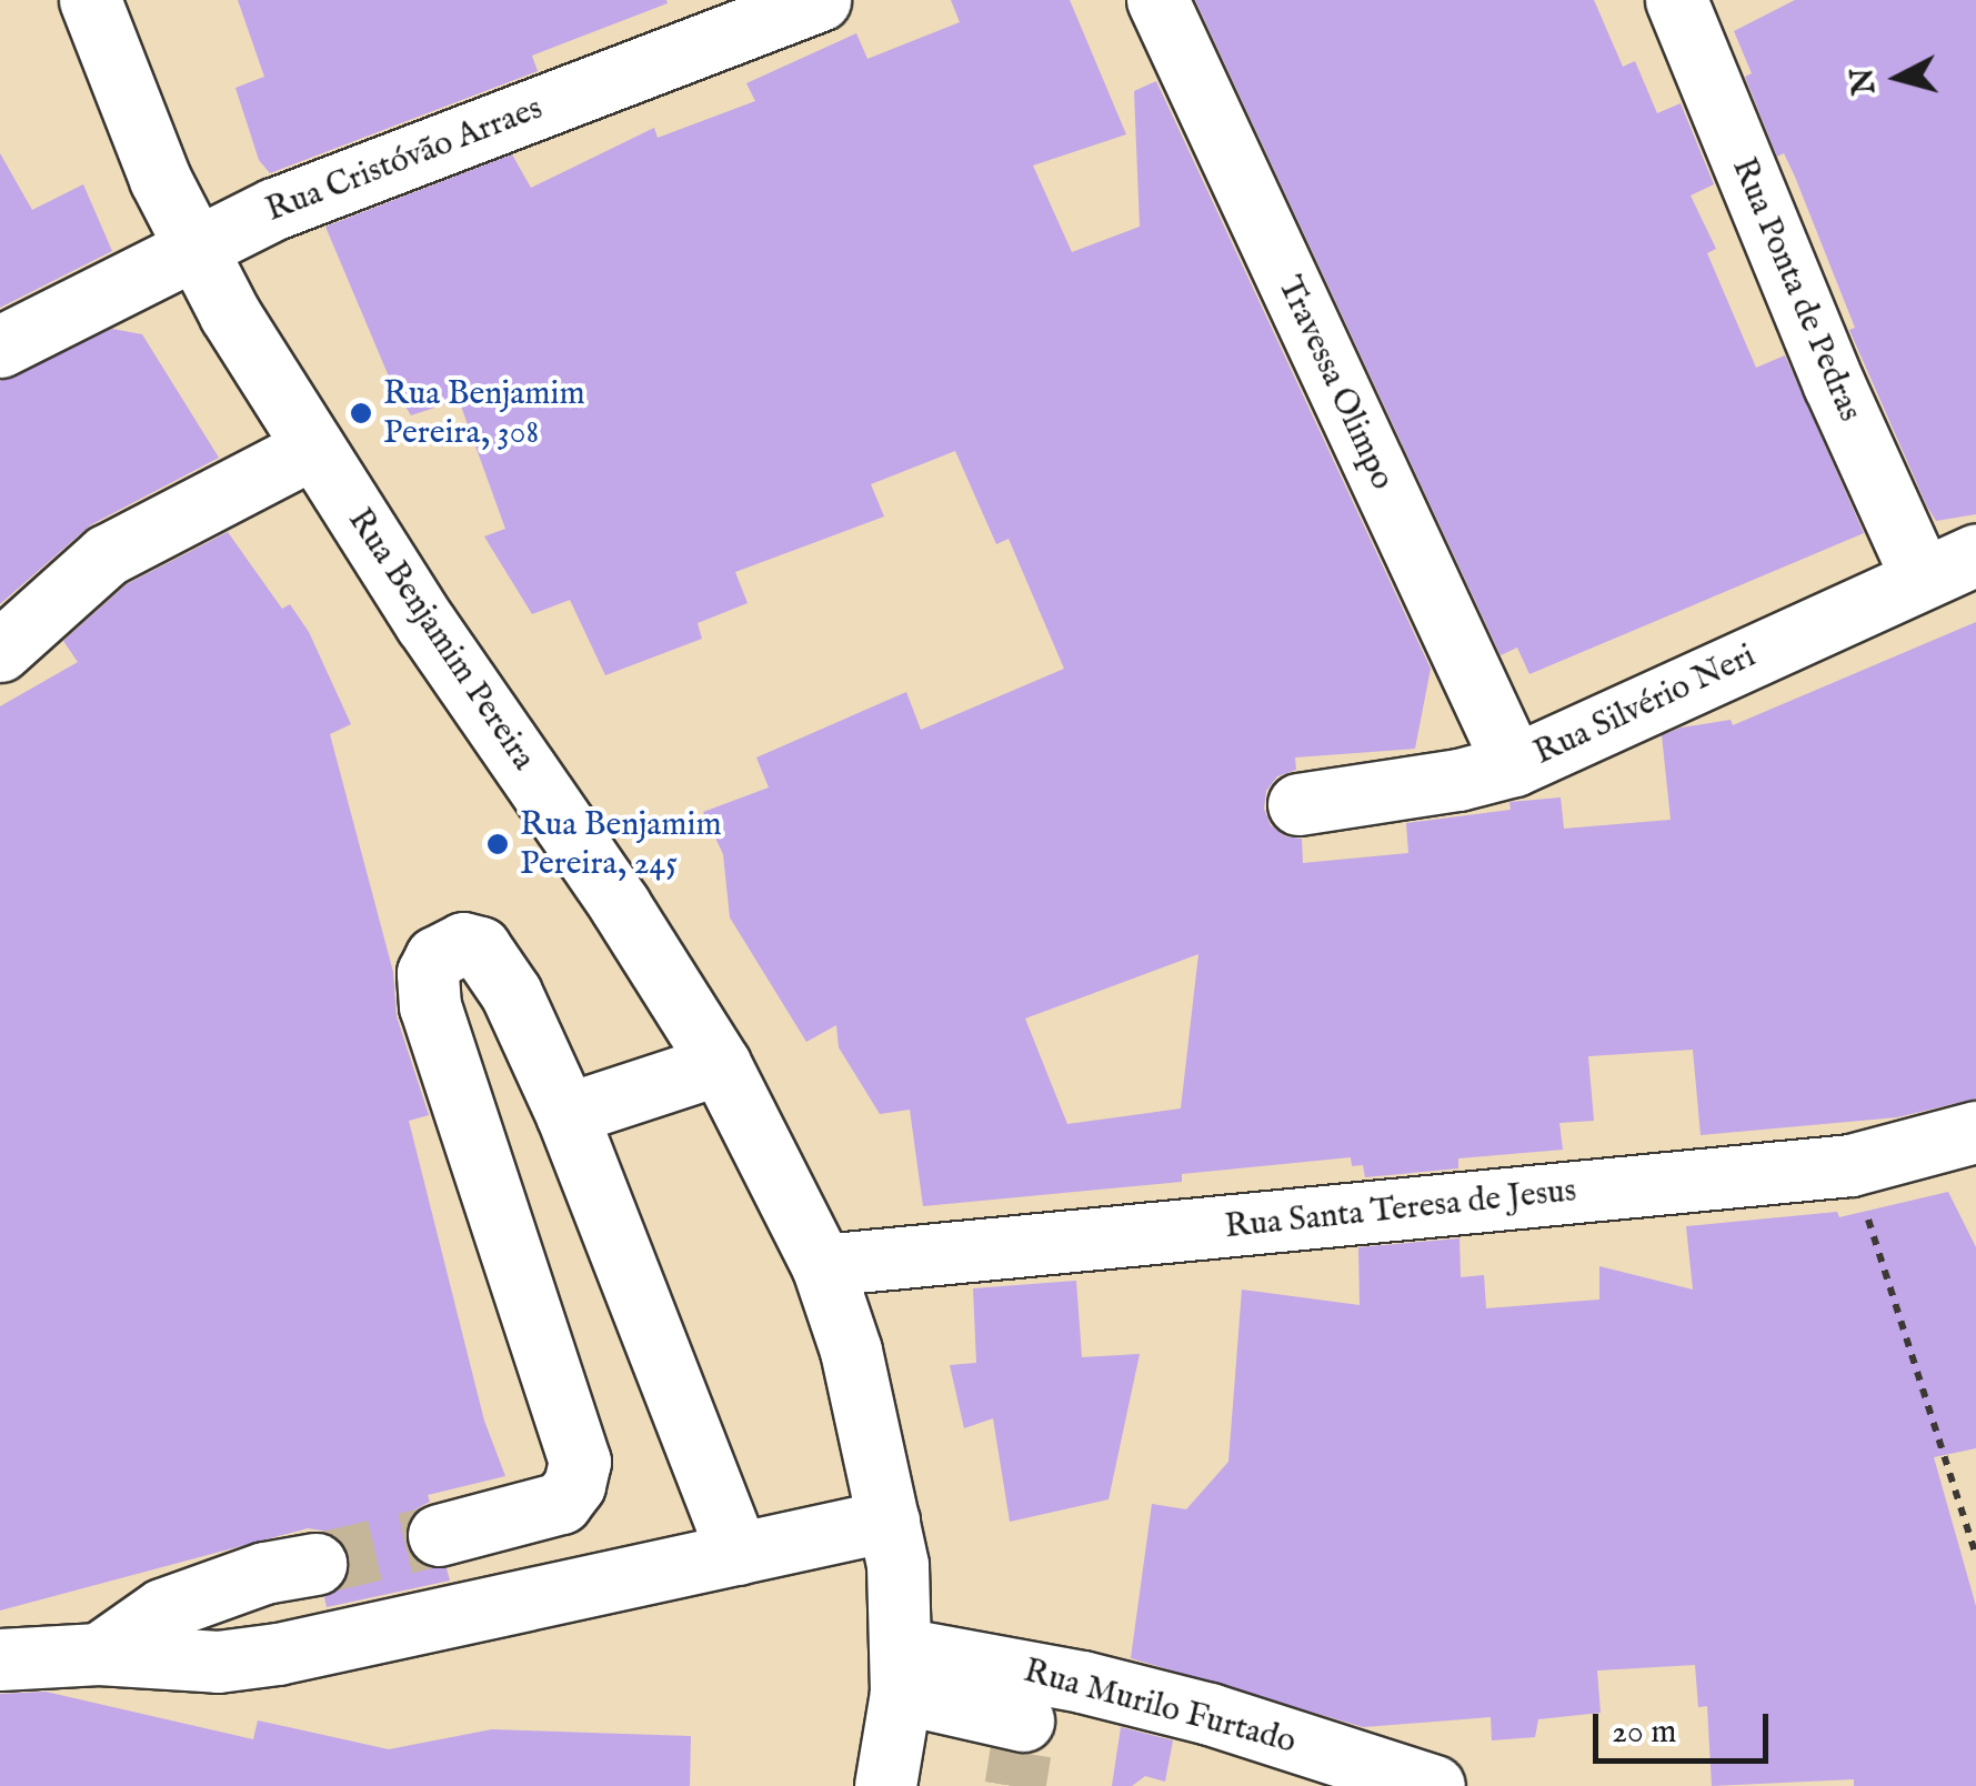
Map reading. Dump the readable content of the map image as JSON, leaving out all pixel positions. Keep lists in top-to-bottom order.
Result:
{
  "streets": {
    "street": [
      "Rua Cristóvão Arraes",
      "Rua Ponta de Pedras",
      "Travessa Olimpo",
      "Rua Benjamim Pereira",
      "Rua Silvério Neri",
      "Rua Santa Teresa de Jesus",
      "Rua Murilo Furtado"
    ]
  },
  "crossings": [
    ["Rua Cristóvão Arraes", "Rua Benjamim Pereira"],
    ["Rua Ponta de Pedras", "Rua Silvério Neri"],
    ["Travessa Olimpo", "Rua Silvério Neri"],
    ["Rua Benjamim Pereira", "Rua Santa Teresa de Jesus"],
    ["Rua Benjamim Pereira", "Rua Murilo Furtado"]
  ],
  "places": ["Rua Benjamim Pereira, 308", "Rua Benjamim Pereira, 245"],
  "scale_bar": "20 m",
  "north": "left"
}
